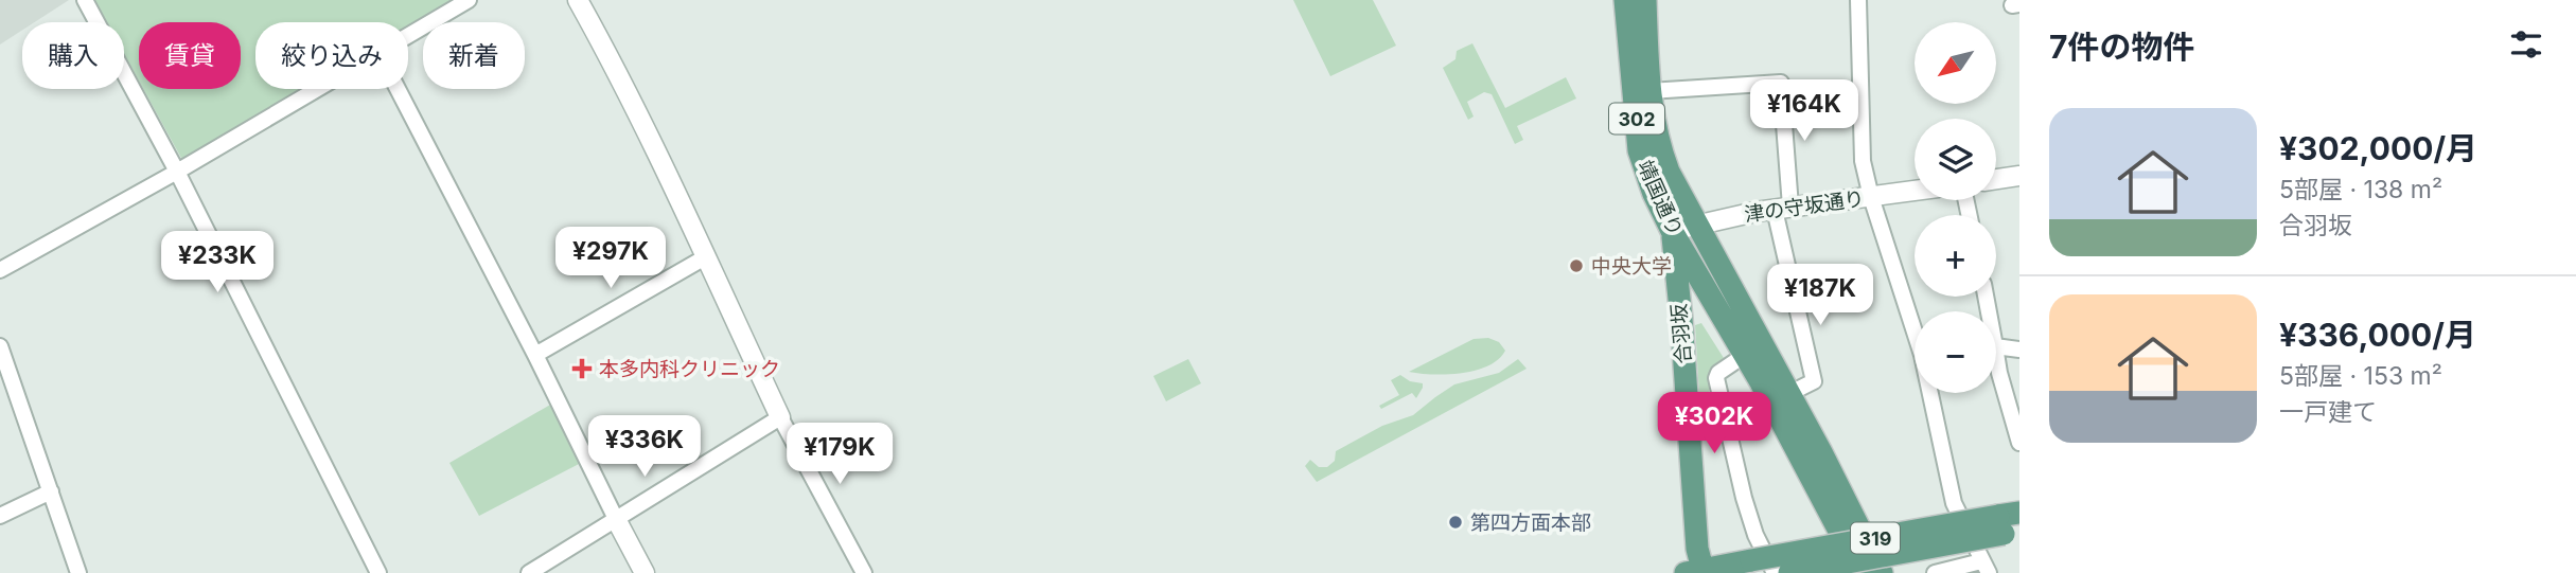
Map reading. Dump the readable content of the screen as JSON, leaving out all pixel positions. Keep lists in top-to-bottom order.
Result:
{
  "streets": {
    "main road": [
      "302",
      "靖国通り",
      "合羽坂",
      "319"
    ],
    "street": ["津の守坂通り"]
  },
  "crossings": [
    ["靖国通り", "津の守坂通り"],
    ["靖国通り", "合羽坂"],
    ["津の守坂通り", "合羽坂"],
    ["合羽坂", "319"]
  ],
  "places": {
    "other": ["中央大学", "第四方面本部"],
    "health": ["本多内科クリニック"]
  },
  "north": "bottom left",
  "page": {
    "heading": "7件の物件",
    "map_buttons": ["+", "−"],
    "chip": [
      "購入",
      "賃貸",
      "絞り込み",
      "新着"
    ],
    "price": [
      "¥164K",
      "¥297K",
      "¥233K",
      "¥187K",
      "¥302K",
      "¥336K",
      "¥179K"
    ],
    "list": [
      {
        "name": "¥302,000/月",
        "note": "5部屋 · 138 m² · 合羽坂"
      },
      {
        "name": "¥336,000/月",
        "note": "5部屋 · 153 m² · 一戸建て"
      }
    ]
  }
}
